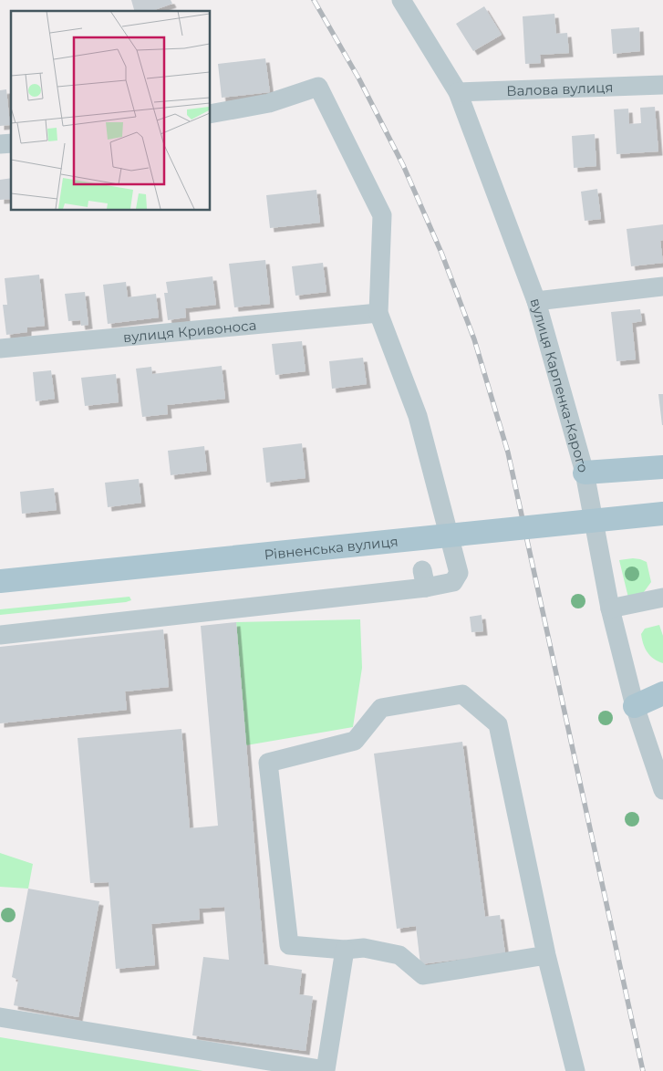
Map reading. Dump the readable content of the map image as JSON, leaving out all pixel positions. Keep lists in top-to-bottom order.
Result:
{
  "streets": {
    "main road": ["Рівненська вулиця"],
    "street": ["Валова вулиця", "вулиця Кривоноса", "вулиця Карпенка-Карого"]
  },
  "crossings": [
    ["Валова вулиця", "вулиця Карпенка-Карого"]
  ]
}
